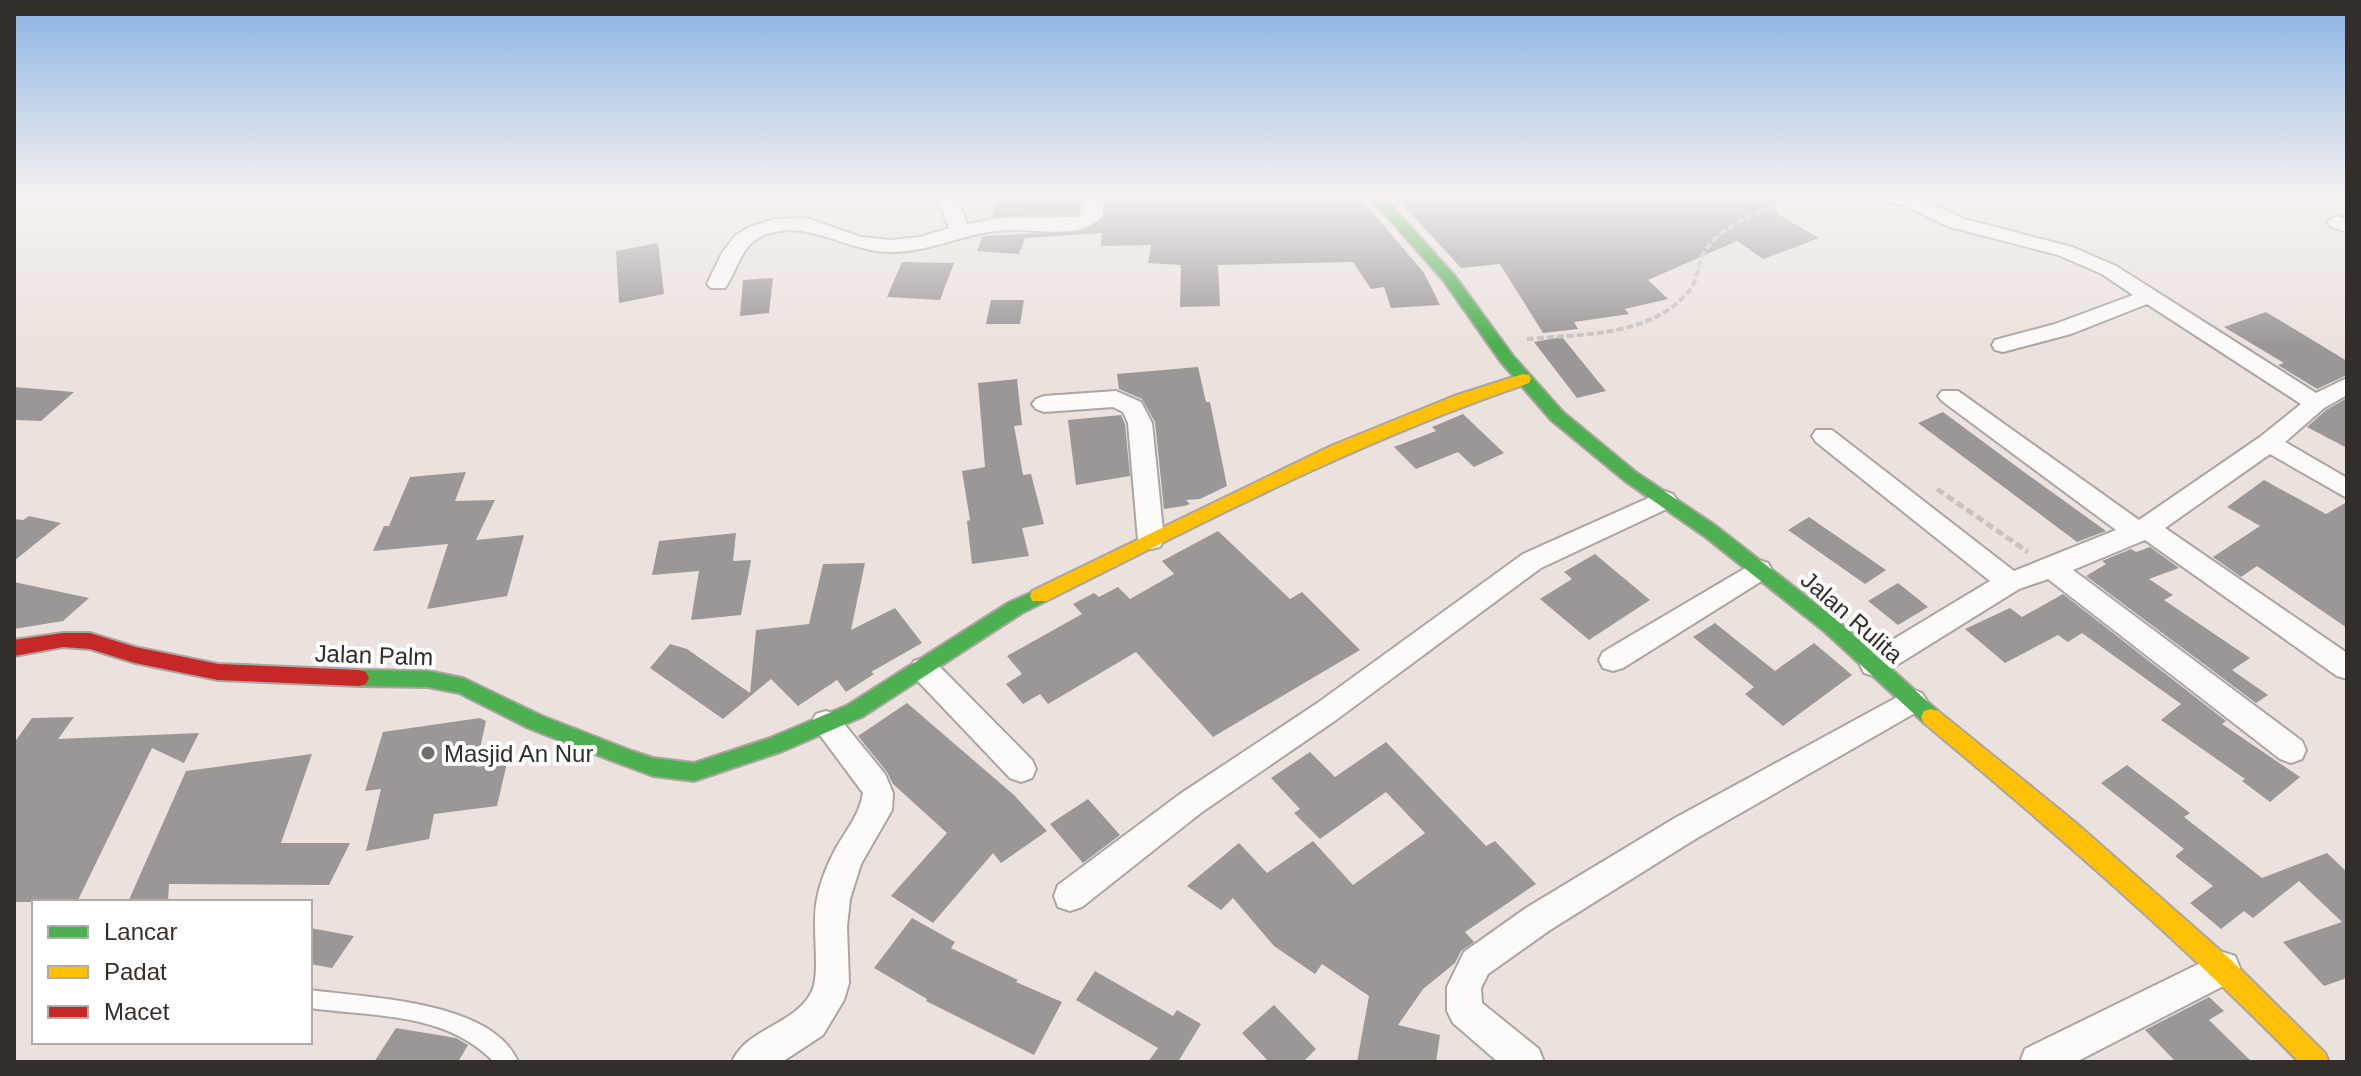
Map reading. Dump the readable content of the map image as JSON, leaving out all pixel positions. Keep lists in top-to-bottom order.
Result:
{
  "streets": {
    "street": ["Jalan Rulita", "Jalan Palm"]
  },
  "crossings": [
    ["Jalan Rulita", "Jalan Palm"]
  ],
  "places": ["Masjid An Nur"],
  "legend": ["Lancar", "Padat", "Macet"]
}
